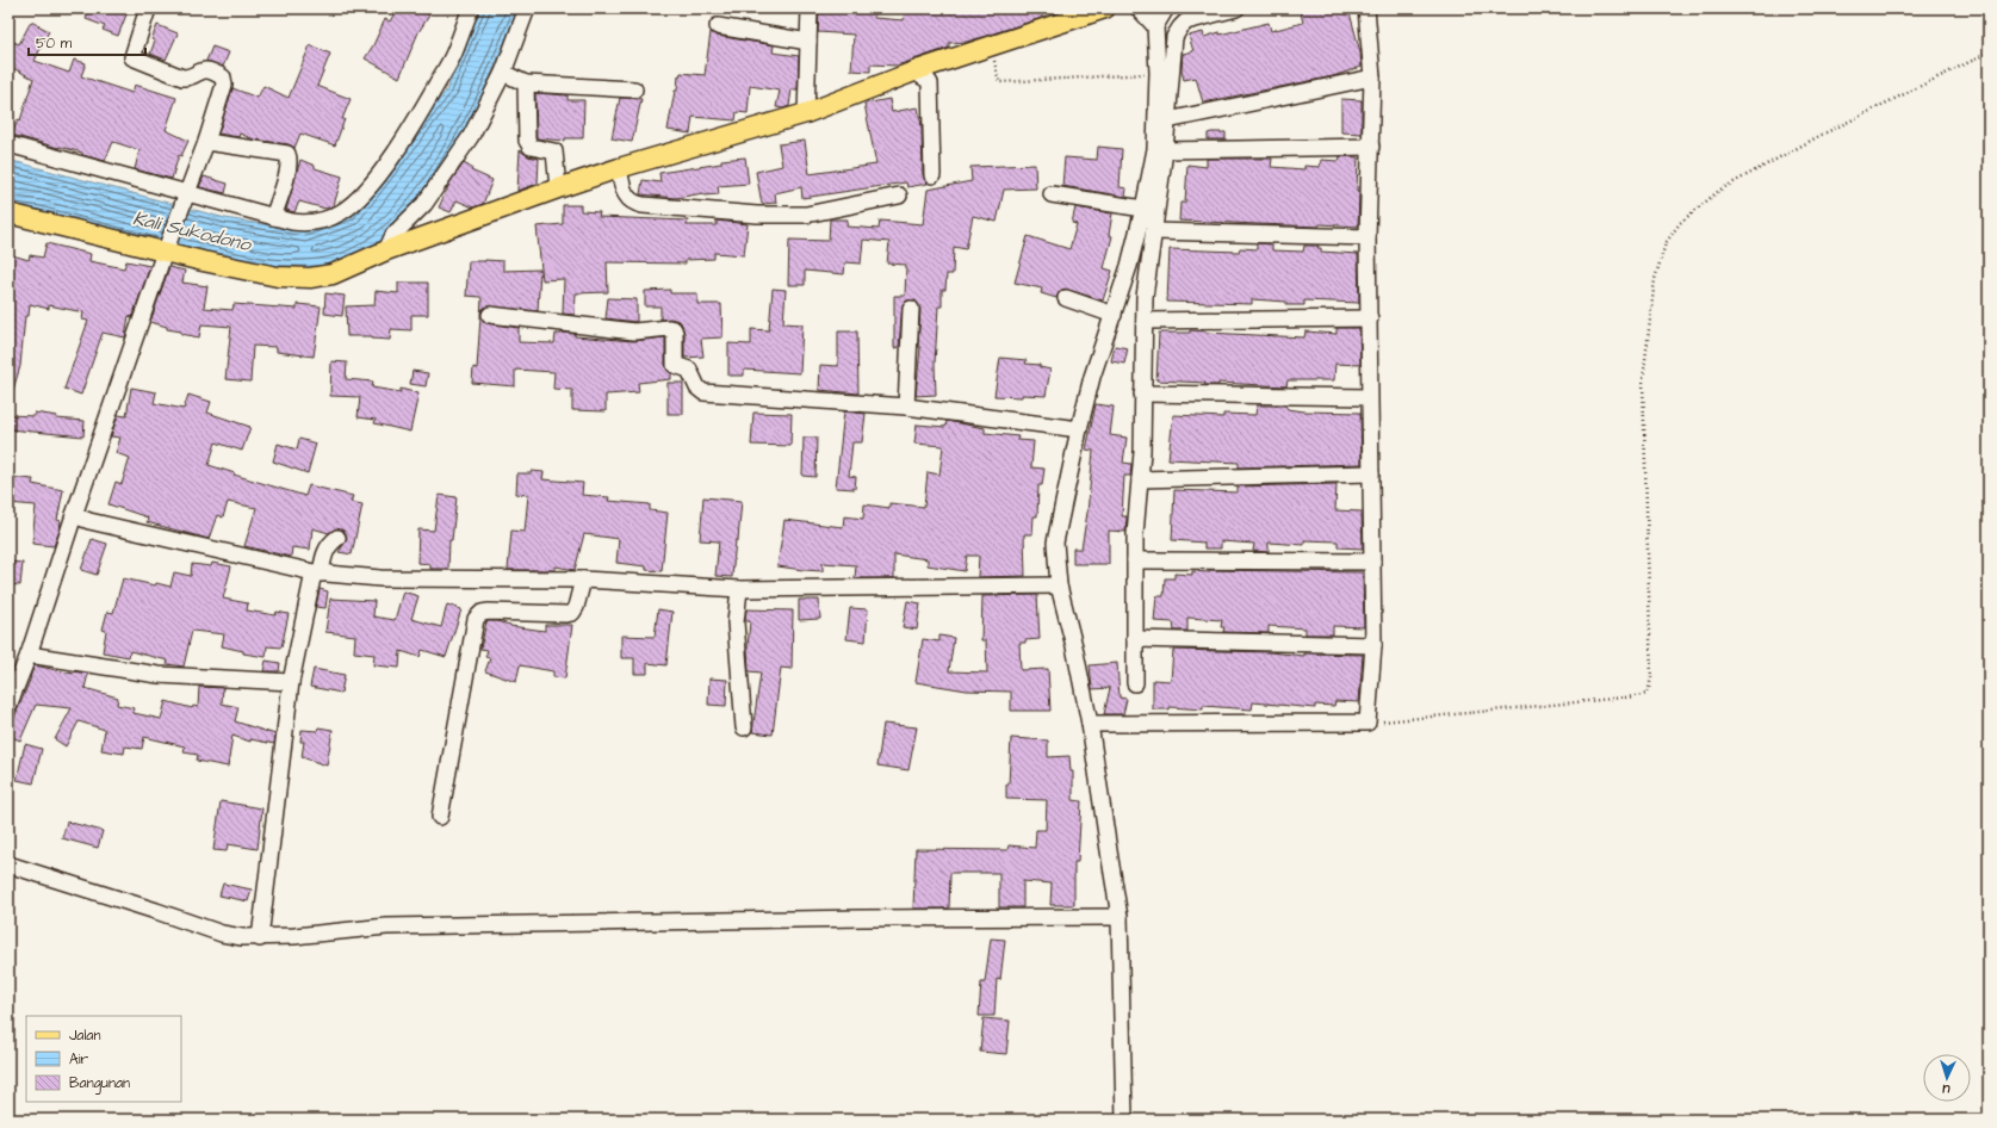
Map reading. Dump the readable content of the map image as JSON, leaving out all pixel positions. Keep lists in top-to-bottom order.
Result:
{
  "water": ["Kali Sukodono"],
  "legend": ["Jalan", "Air", "Bangunan"],
  "scale_bar": "50 m",
  "north": "bottom"
}
